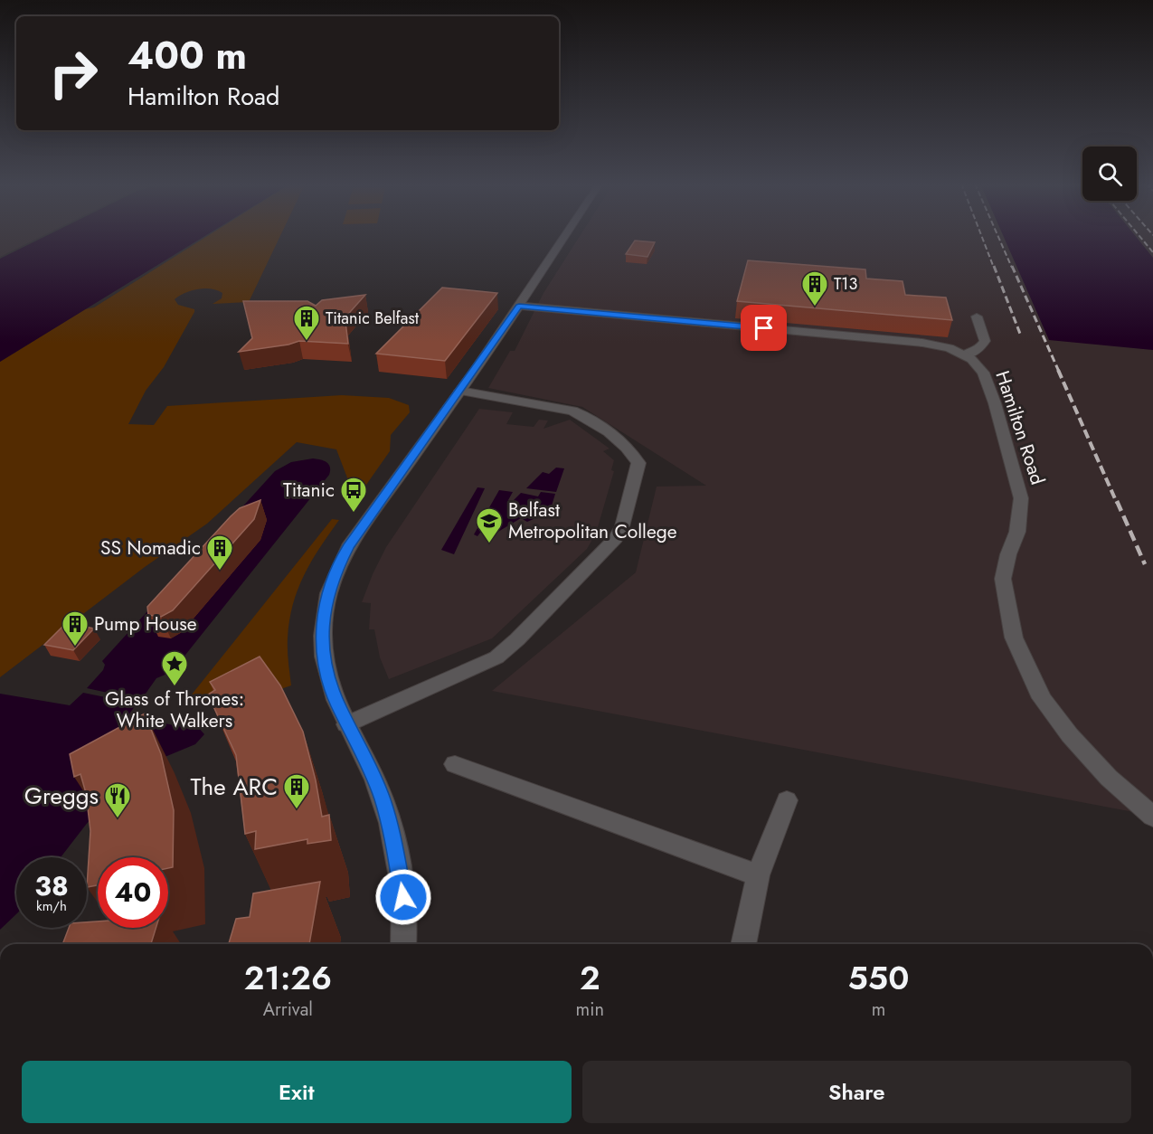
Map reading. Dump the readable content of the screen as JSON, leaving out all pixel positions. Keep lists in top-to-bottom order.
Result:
{
  "streets": {
    "street": ["Hamilton Road"]
  },
  "places": {
    "building": [
      "T13",
      "Titanic Belfast",
      "SS Nomadic",
      "Pump House",
      "The ARC"
    ],
    "bus stop": ["Titanic"],
    "school or university": ["Belfast Metropolitan College"],
    "place": ["Glass of Thrones: White Walkers"],
    "restaurant": ["Greggs"]
  },
  "page": {
    "turn": ["400 m", "Hamilton Road"],
    "speed": "38 km/h",
    "limit": "40",
    "eta": [
      "21:26",
      "Arrival",
      "2",
      "min",
      "550",
      "m"
    ],
    "buttons": ["Exit", "Share"]
  }
}
